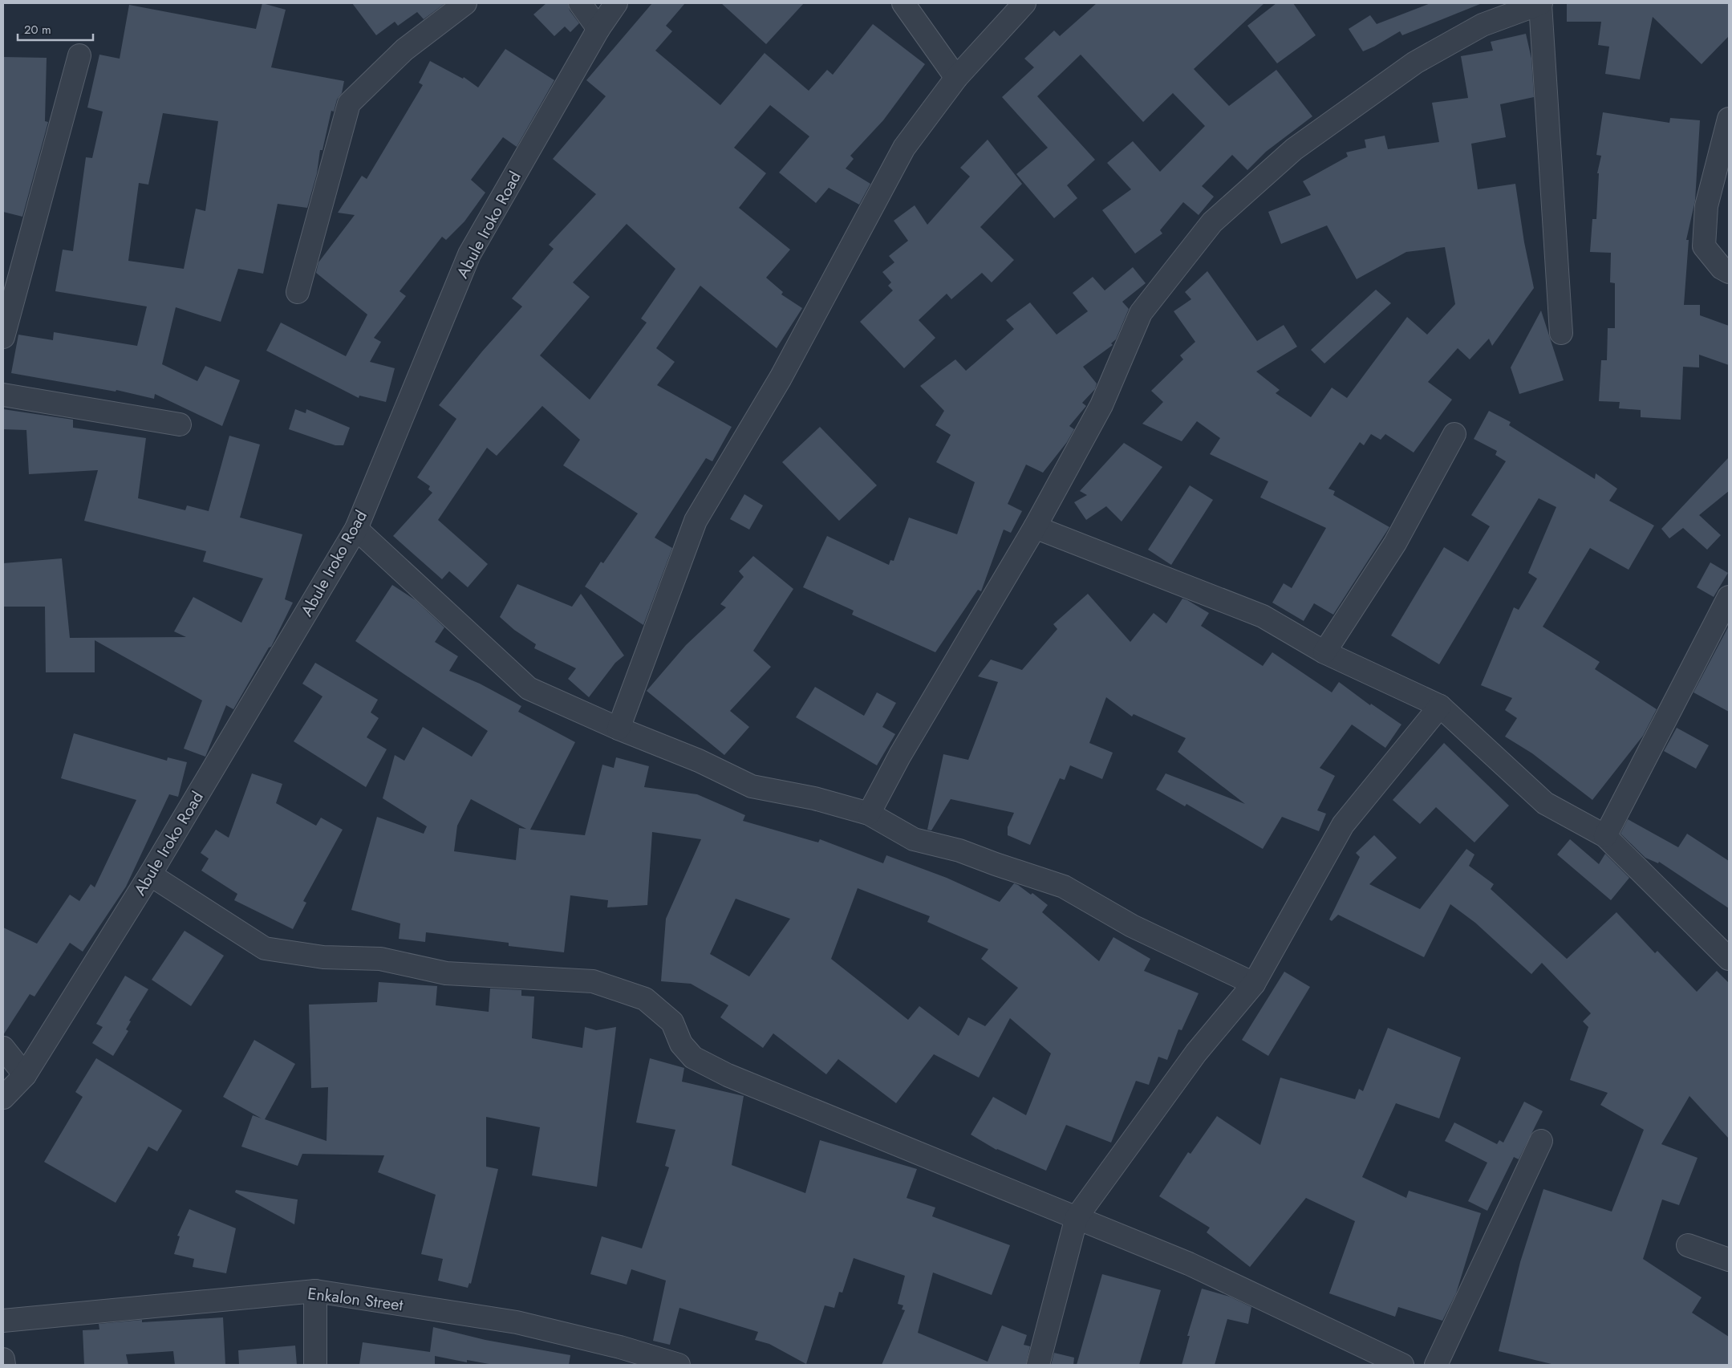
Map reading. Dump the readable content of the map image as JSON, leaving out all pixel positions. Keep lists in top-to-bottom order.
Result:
{
  "streets": {
    "street": ["Abule Iroko Road", "Enkalon Street"]
  },
  "scale_bar": "20 m"
}
